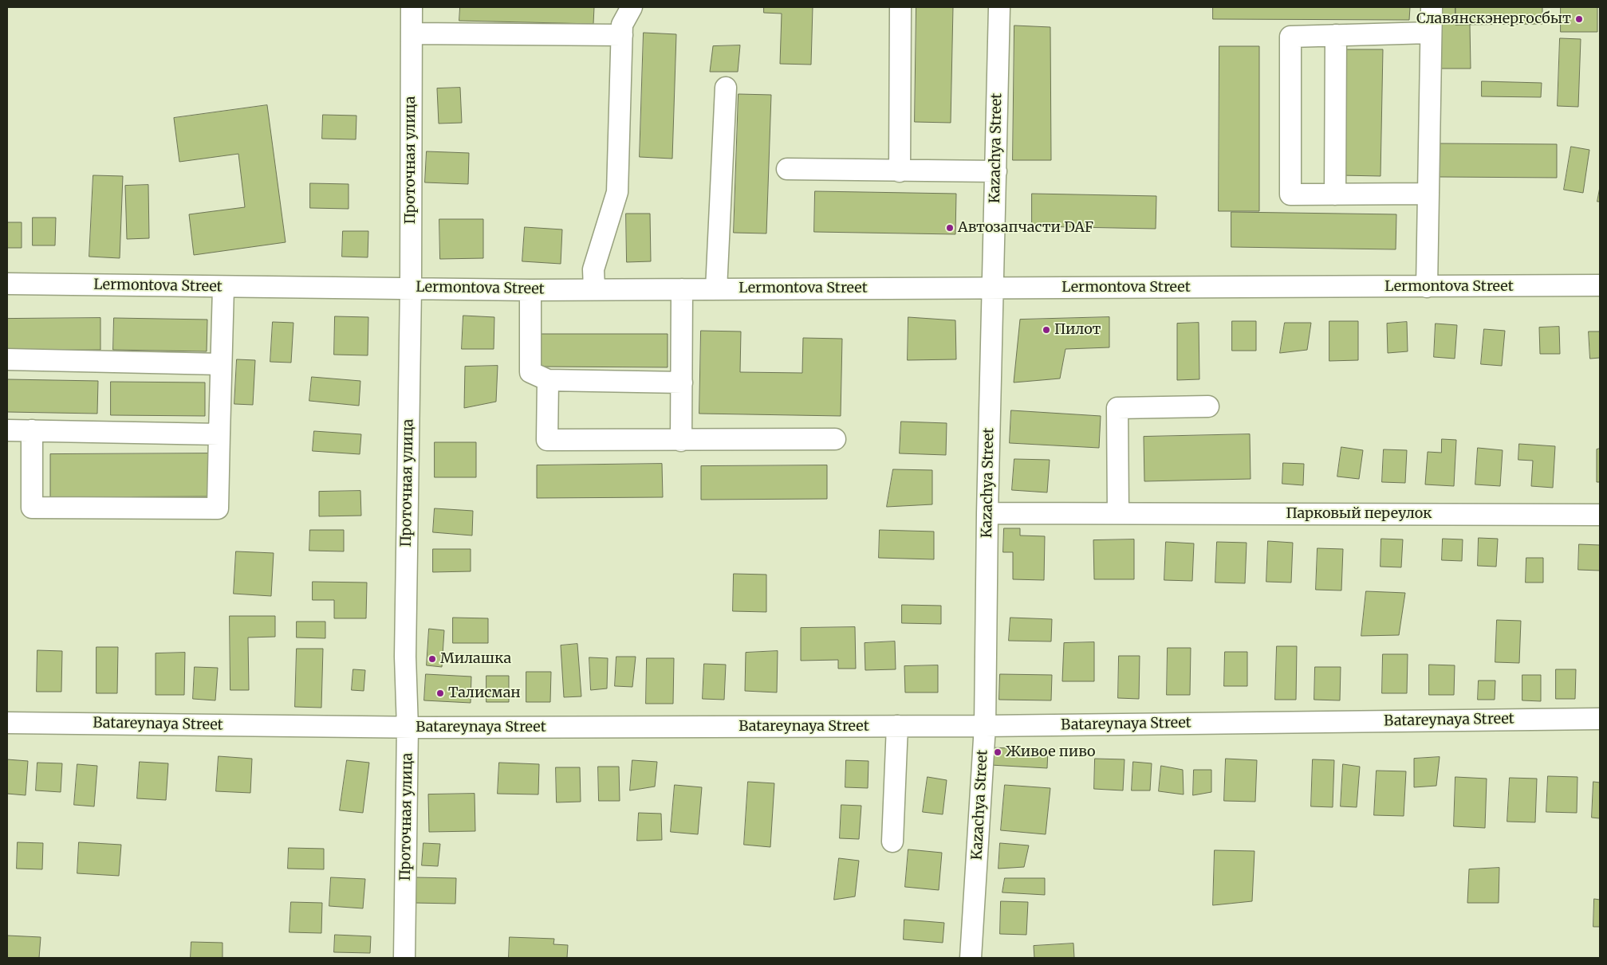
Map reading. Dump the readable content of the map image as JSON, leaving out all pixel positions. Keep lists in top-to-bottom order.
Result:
{
  "streets": {
    "street": [
      "Kazachya Street",
      "Проточная улица",
      "Lermontova Street",
      "Парковый переулок",
      "Batareynaya Street"
    ]
  },
  "crossings": [
    ["Kazachya Street", "Lermontova Street"],
    ["Kazachya Street", "Парковый переулок"],
    ["Kazachya Street", "Batareynaya Street"],
    ["Проточная улица", "Lermontova Street"],
    ["Проточная улица", "Batareynaya Street"]
  ],
  "places": [
    "Славянскэнергосбыт",
    "Автозапчасти DAF",
    "Пилот",
    "Милашка",
    "Талисман",
    "Живое пиво"
  ]
}
